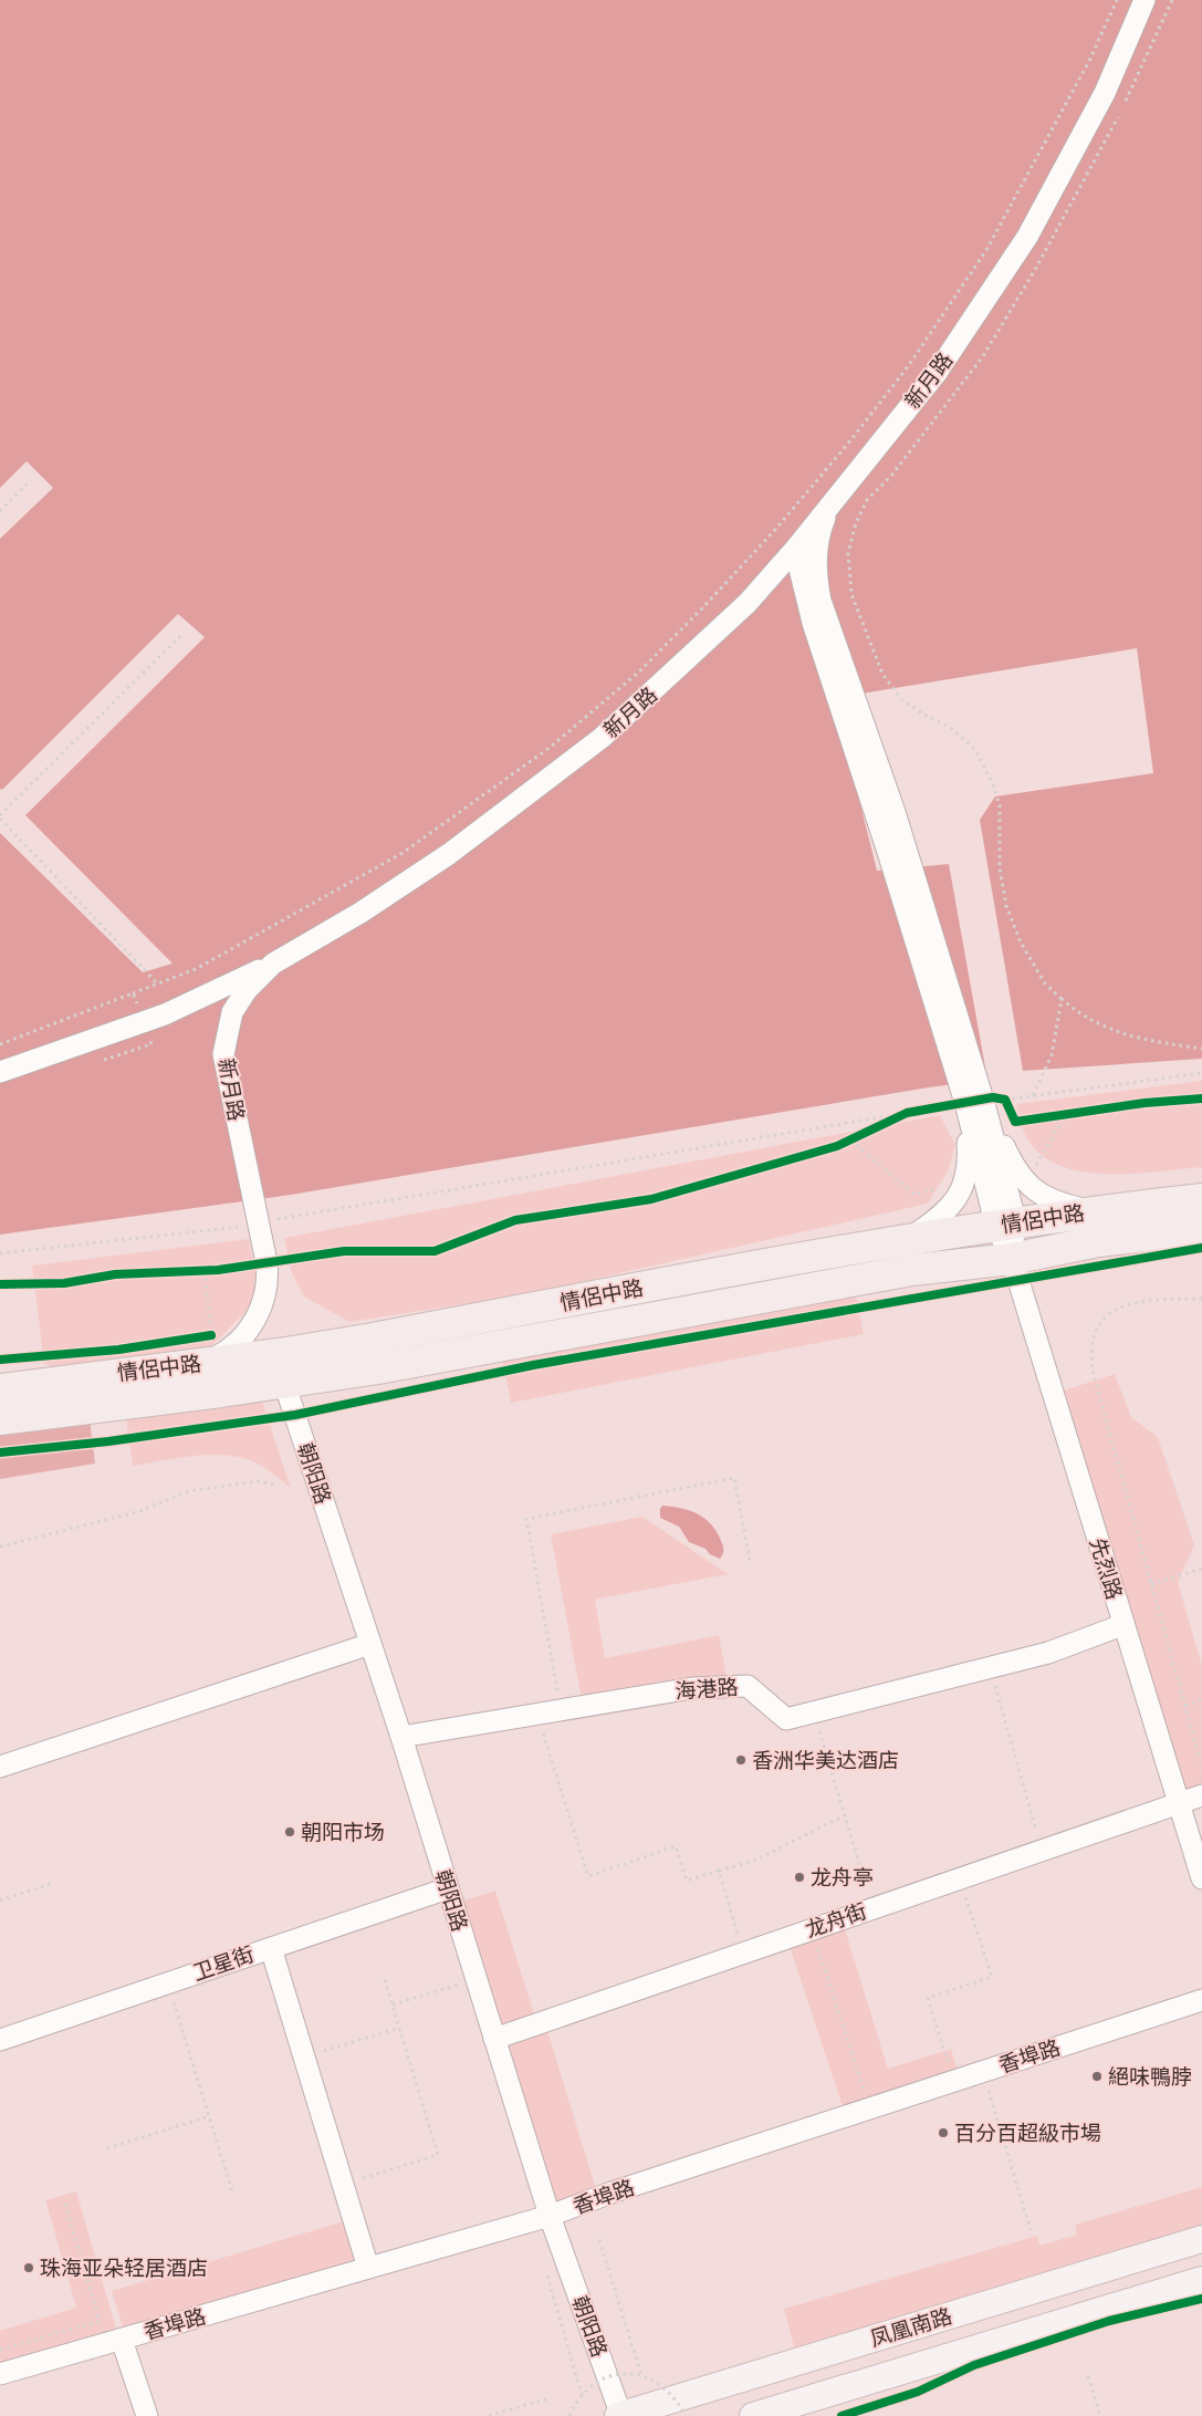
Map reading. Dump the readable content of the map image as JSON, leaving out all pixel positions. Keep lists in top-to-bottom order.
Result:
{
  "streets": {
    "highway": ["情侶中路"],
    "main road": ["凤凰南路"],
    "street": [
      "新月路",
      "朝阳路",
      "先烈路",
      "海港路",
      "龙舟街",
      "卫星街",
      "香埠路"
    ]
  },
  "crossings": [
    ["新月路", "情侶中路"],
    ["情侶中路", "朝阳路"],
    ["情侶中路", "先烈路"],
    ["朝阳路", "海港路"],
    ["朝阳路", "龙舟街"],
    ["朝阳路", "卫星街"],
    ["朝阳路", "香埠路"],
    ["朝阳路", "凤凰南路"],
    ["先烈路", "海港路"],
    ["先烈路", "龙舟街"]
  ],
  "places": [
    "香洲华美达酒店",
    "朝阳市场",
    "龙舟亭",
    "絕味鴨脖",
    "百分百超級市場",
    "珠海亚朵轻居酒店"
  ]
}
